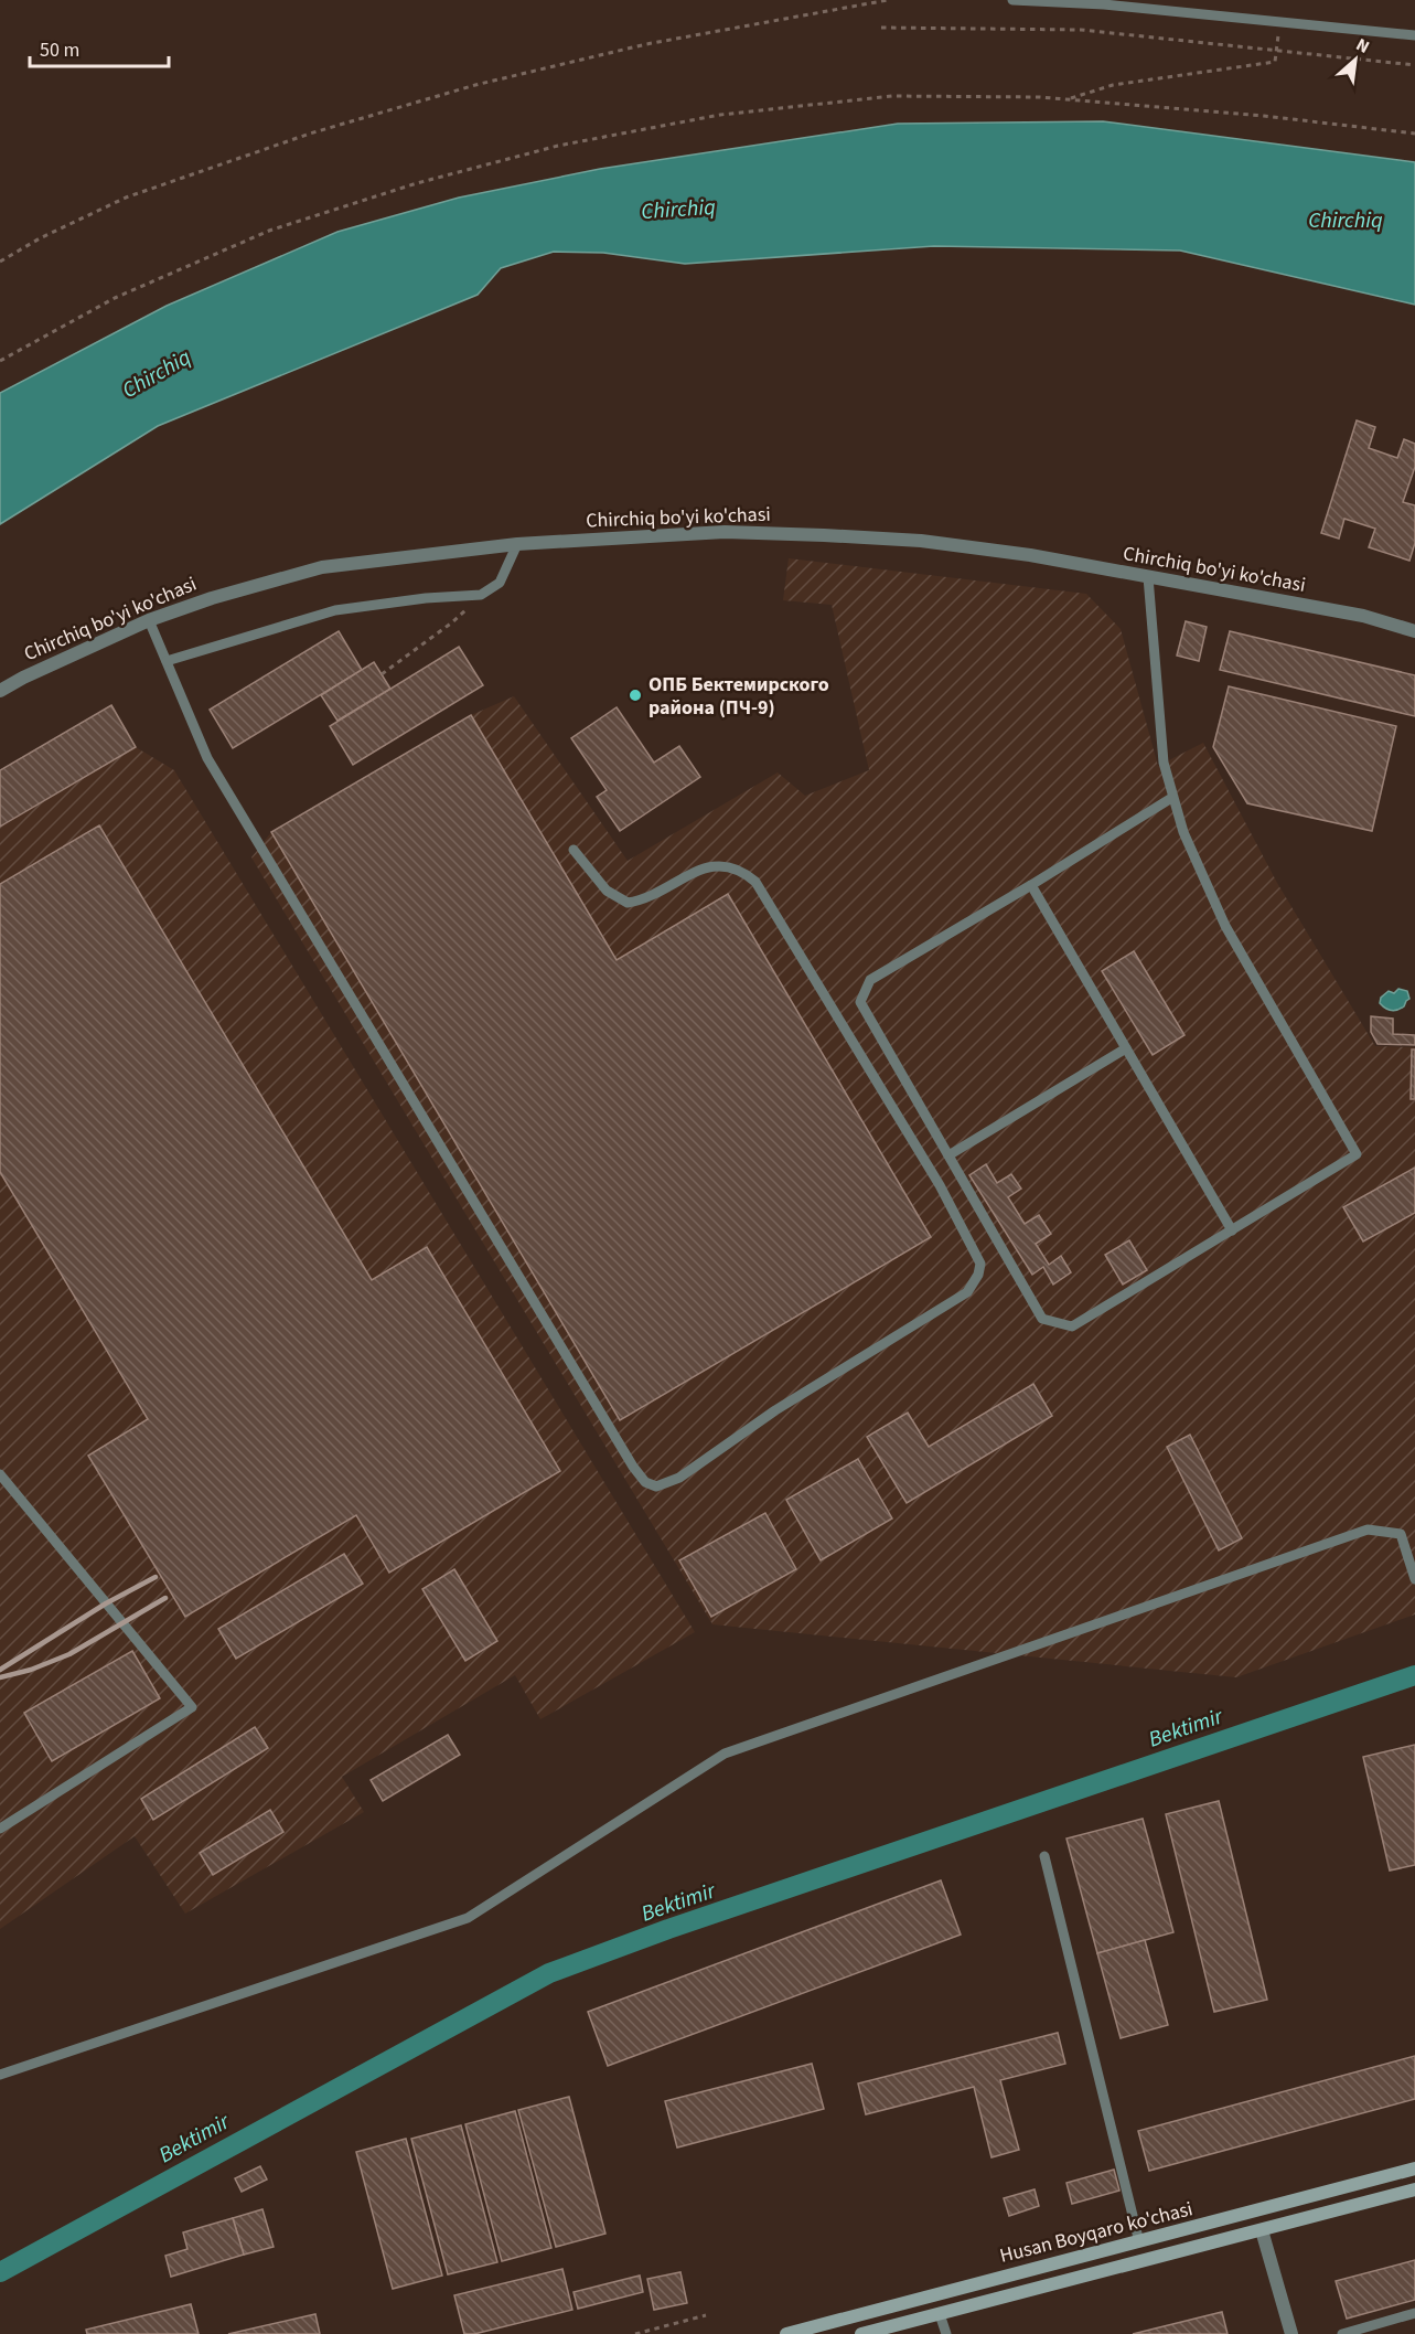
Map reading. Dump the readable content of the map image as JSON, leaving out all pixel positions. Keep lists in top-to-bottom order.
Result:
{
  "streets": {
    "main road": ["Husan Boyqaro ko'chasi"],
    "street": ["Chirchiq bo'yi ko'chasi"]
  },
  "water": ["Chirchiq", "Bektimir"],
  "places": ["ОПБ Бектемирского района (ПЧ-9)"],
  "scale_bar": "50 m",
  "north": "top right"
}
